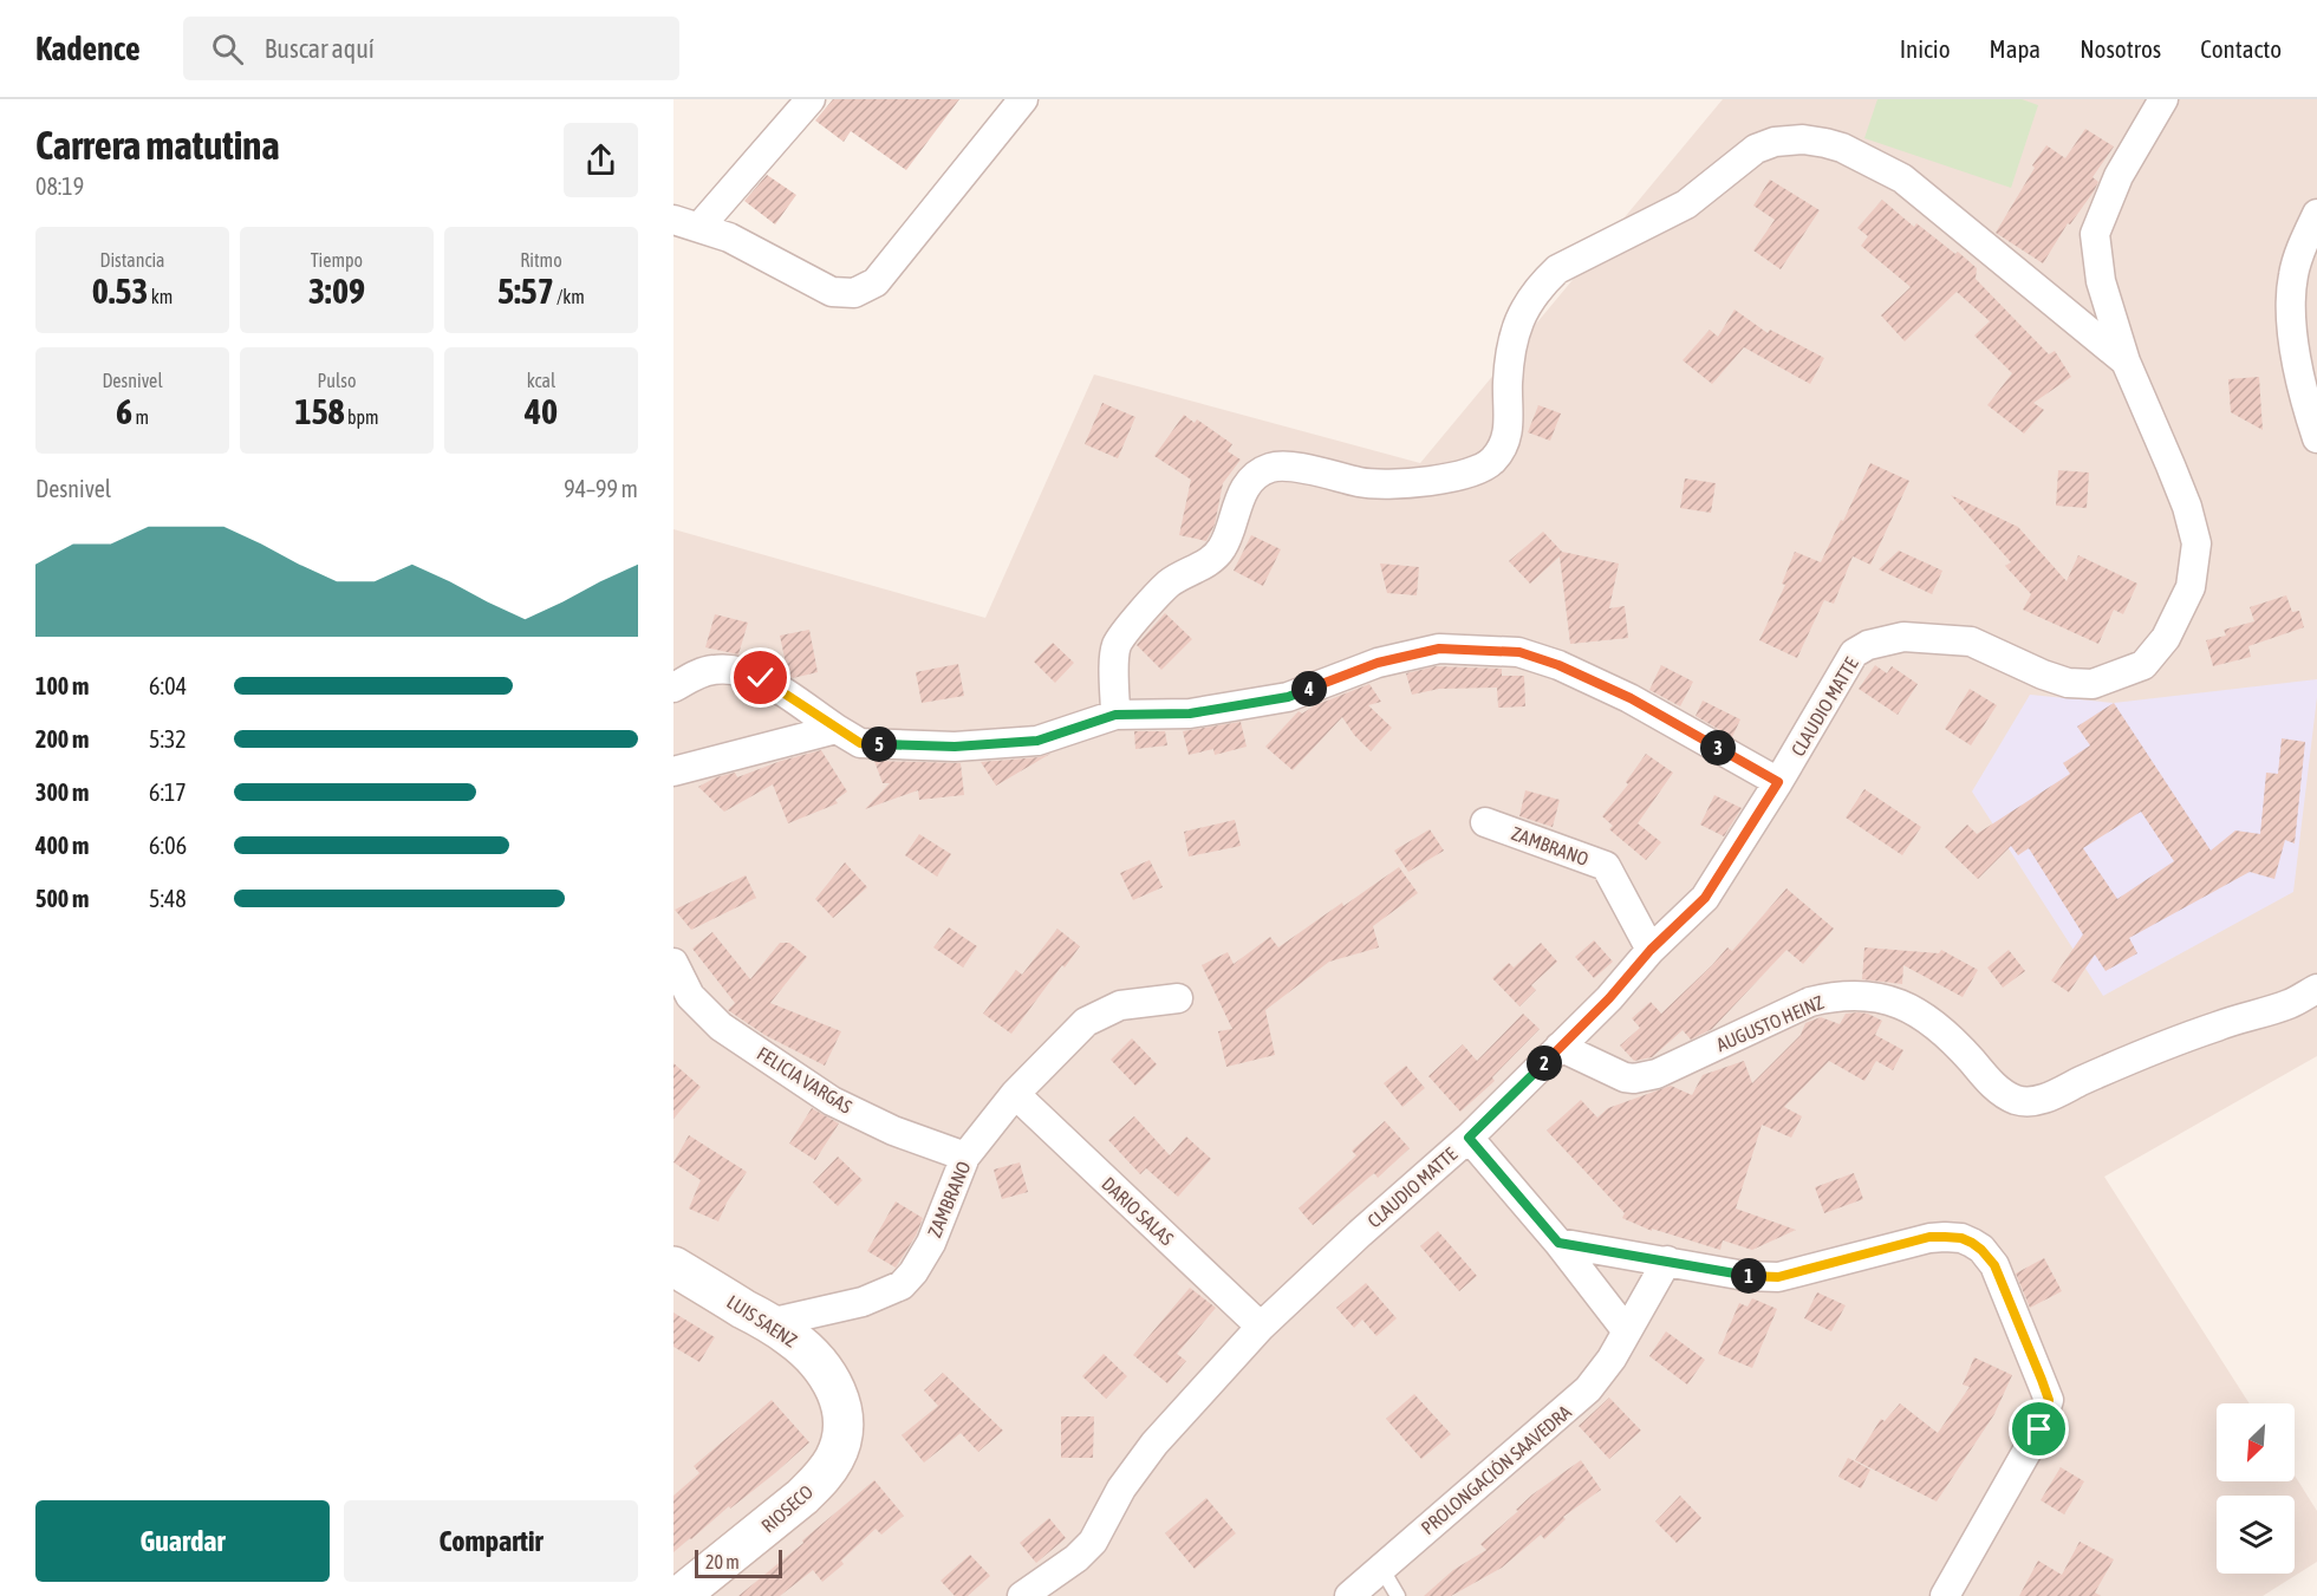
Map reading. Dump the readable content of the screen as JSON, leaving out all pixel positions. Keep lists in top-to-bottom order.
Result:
{
  "streets": {
    "main road": ["LUIS SAENZ", "RIOSECO"],
    "street": [
      "CLAUDIO MATTE",
      "ZAMBRANO",
      "AUGUSTO HEINZ",
      "FELICIA VARGAS",
      "DARIO SALAS",
      "PROLONGACIÓN SAAVEDRA"
    ]
  },
  "crossings": [
    ["CLAUDIO MATTE", "ZAMBRANO"],
    ["CLAUDIO MATTE", "AUGUSTO HEINZ"],
    ["CLAUDIO MATTE", "DARIO SALAS"],
    ["ZAMBRANO", "FELICIA VARGAS"],
    ["ZAMBRANO", "DARIO SALAS"],
    ["ZAMBRANO", "LUIS SAENZ"],
    ["LUIS SAENZ", "RIOSECO"]
  ],
  "scale_bar": "20 m",
  "north": "bottom left",
  "page": {
    "header": "Kadence",
    "search": "Buscar aquí",
    "nav": [
      "Inicio",
      "Mapa",
      "Nosotros",
      "Contacto"
    ],
    "heading": ["Carrera matutina", "08:19"],
    "stats": [
      ["Distancia", "0.53 km"],
      ["Tiempo", "3:09"],
      ["Ritmo", "5:57 /km"],
      ["Desnivel", "6 m"],
      ["Pulso", "158 bpm"],
      ["kcal", "40"]
    ],
    "chart": ["Desnivel", "94–99 m"],
    "list": [
      {
        "name": "100 m",
        "note": "6:04"
      },
      {
        "name": "200 m",
        "note": "5:32"
      },
      {
        "name": "300 m",
        "note": "6:17"
      },
      {
        "name": "400 m",
        "note": "6:06"
      },
      {
        "name": "500 m",
        "note": "5:48"
      }
    ],
    "pins": [
      "4",
      "5",
      "3",
      "2",
      "1"
    ],
    "buttons": ["Guardar", "Compartir"],
    "scale": "20 m"
  }
}
